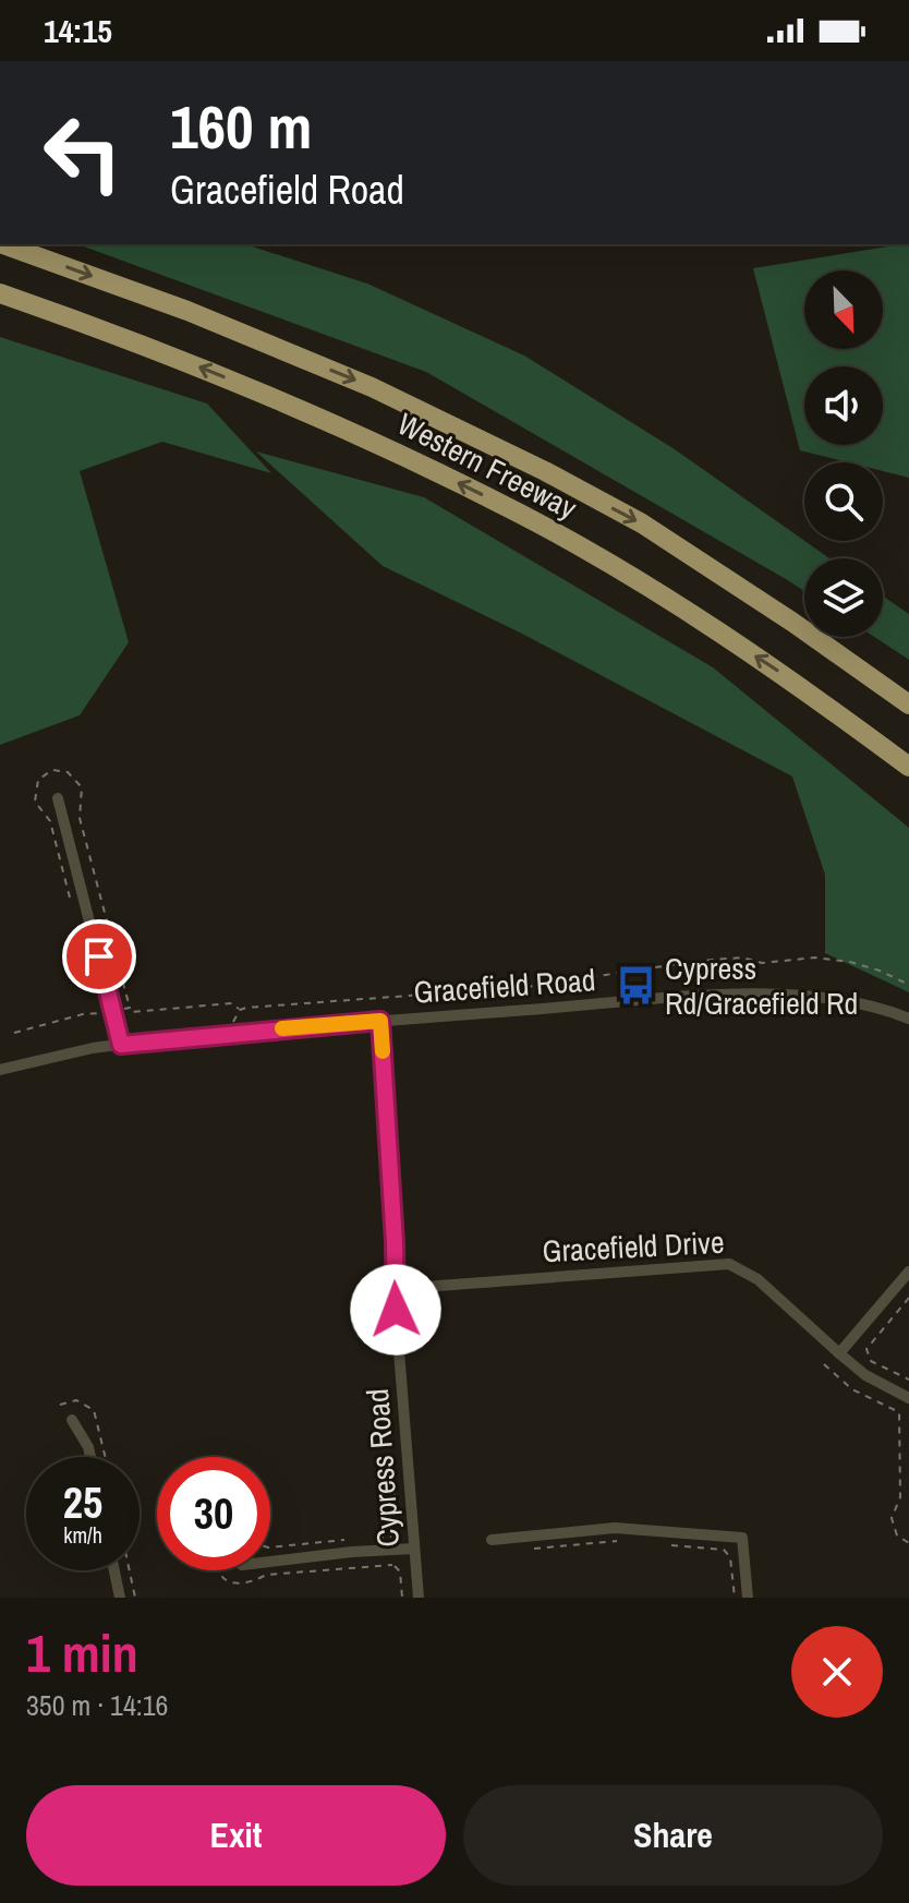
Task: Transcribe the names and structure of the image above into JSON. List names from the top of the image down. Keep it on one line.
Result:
{"streets":{"highway":["Western Freeway"],"street":["Gracefield Road","Gracefield Drive","Cypress Road"]},"crossings":[["Gracefield Road","Cypress Road"],["Gracefield Drive","Cypress Road"]],"places":{"bus stop":["Cypress Rd/Gracefield Rd"]},"north":"bottom right","page":{"status":"14:15","turn":["160 m","Gracefield Road"],"speed":"25 km/h","limit":"30","heading":["1 min","350 m · 14:16"],"buttons":["Exit","Share"]}}
